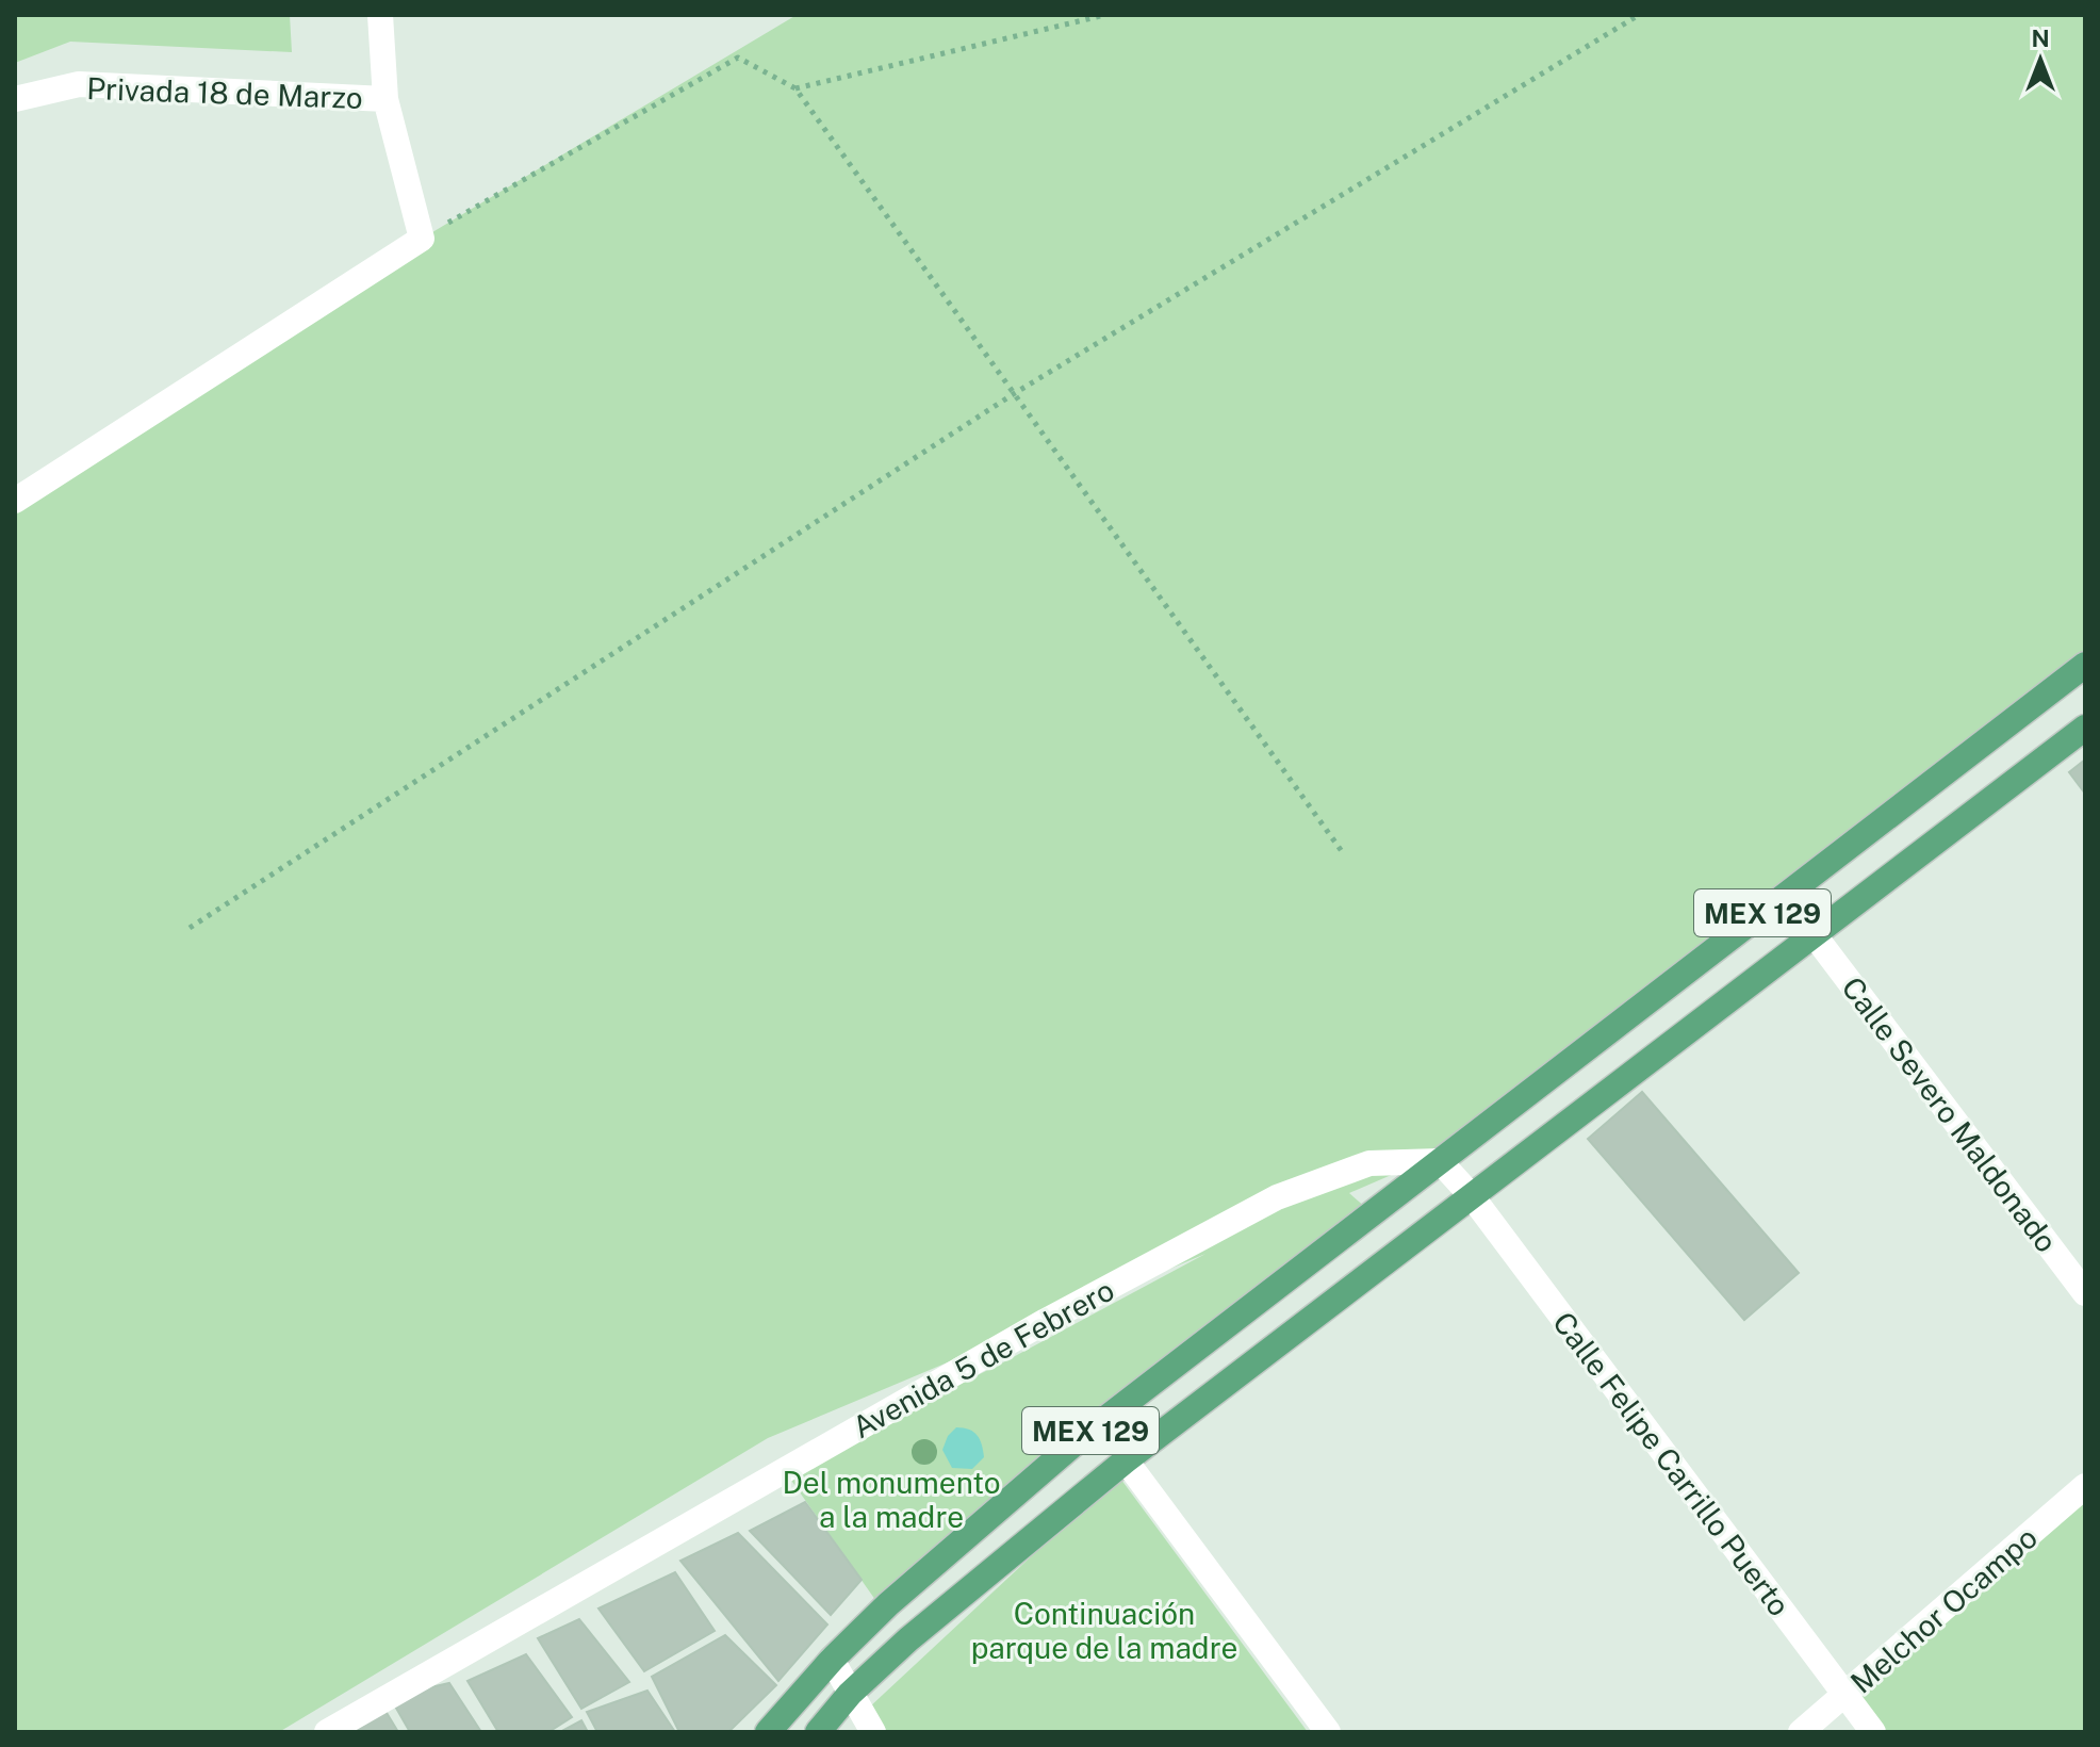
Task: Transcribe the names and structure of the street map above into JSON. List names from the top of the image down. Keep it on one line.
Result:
{"streets":{"main road":["MEX 129"],"street":["Privada 18 de Marzo","Calle Severo Maldonado","Avenida 5 de Febrero","Calle Felipe Carrillo Puerto","Melchor Ocampo"]},"crossings":[["MEX 129","Calle Severo Maldonado"],["MEX 129","Avenida 5 de Febrero"],["MEX 129","Calle Felipe Carrillo Puerto"],["Calle Felipe Carrillo Puerto","Melchor Ocampo"]],"parks":["Del monumento a la madre","Continuación parque de la madre"],"north":"top"}
